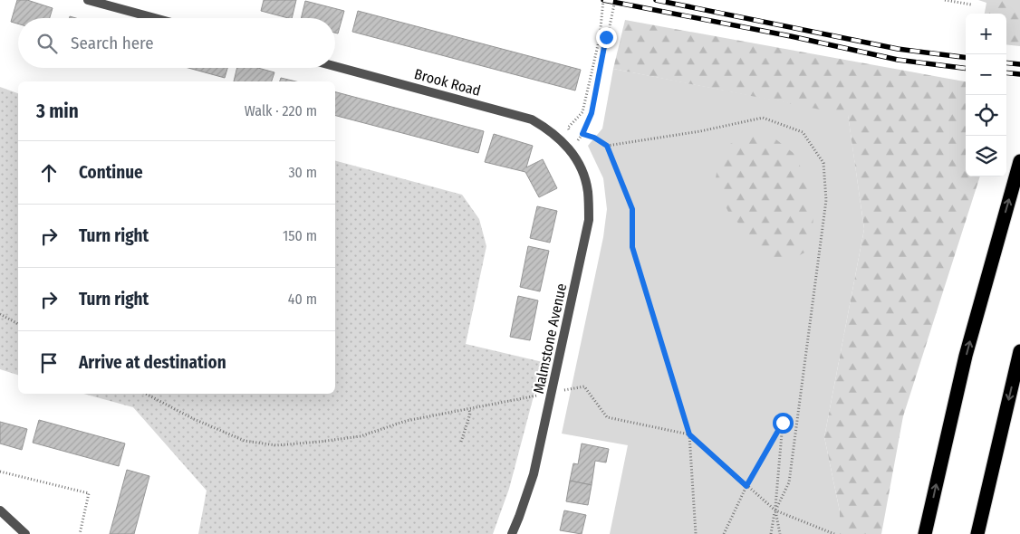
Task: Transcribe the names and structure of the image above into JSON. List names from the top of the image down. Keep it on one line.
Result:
{"streets":{"street":["Brook Road","Malmstone Avenue"]},"crossings":[["Brook Road","Malmstone Avenue"]],"page":{"map_buttons":["+","−"],"search":"Search here","heading":["3 min","Walk · 220 m"],"list":[["Continue","30 m"],["Turn right","150 m"],["Turn right","40 m"],"Arrive at destination"]}}
